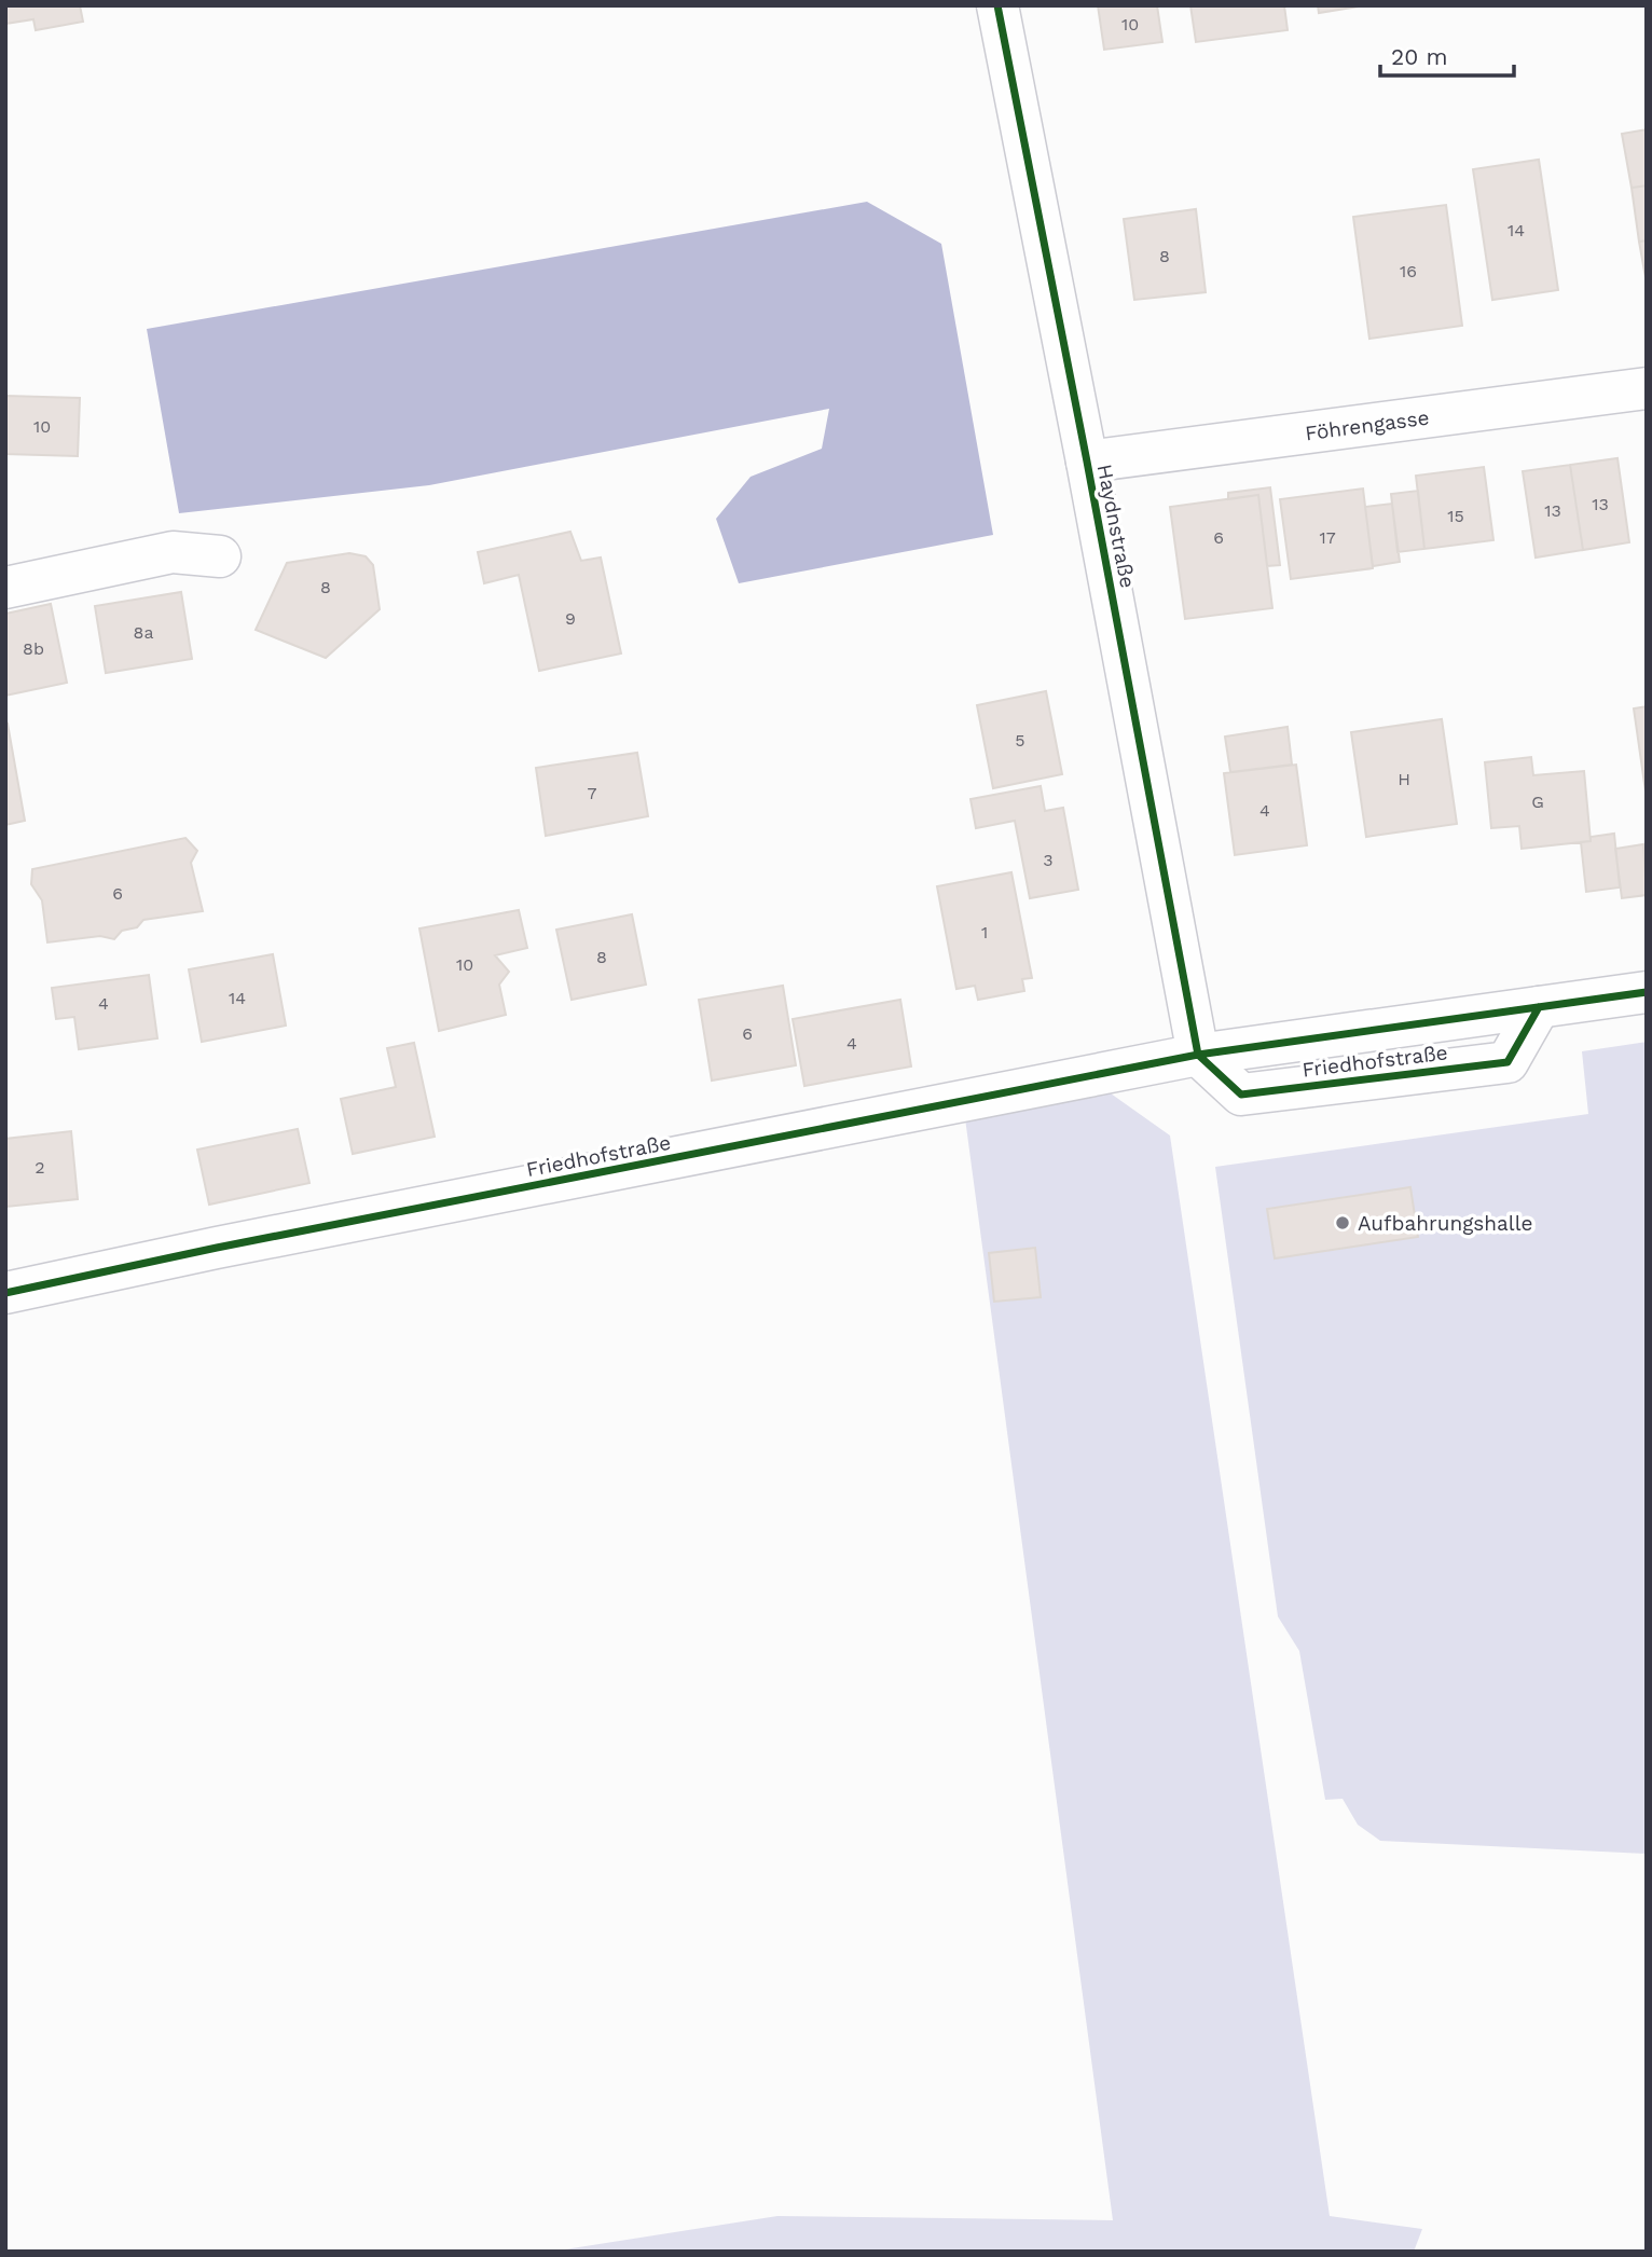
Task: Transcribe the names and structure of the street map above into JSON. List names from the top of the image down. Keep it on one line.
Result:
{"streets":{"street":["Föhrengasse","Haydnstraße","Friedhofstraße"]},"crossings":[["Föhrengasse","Haydnstraße"],["Haydnstraße","Friedhofstraße"]],"places":["Aufbahrungshalle"],"house_numbers":["10","14","8","16","10","13","13","15","6","17","8","9","8a","8b","5","H","7","G","4","3","6","1","8","10","14","4","6","4","2"],"scale_bar":"20 m"}
